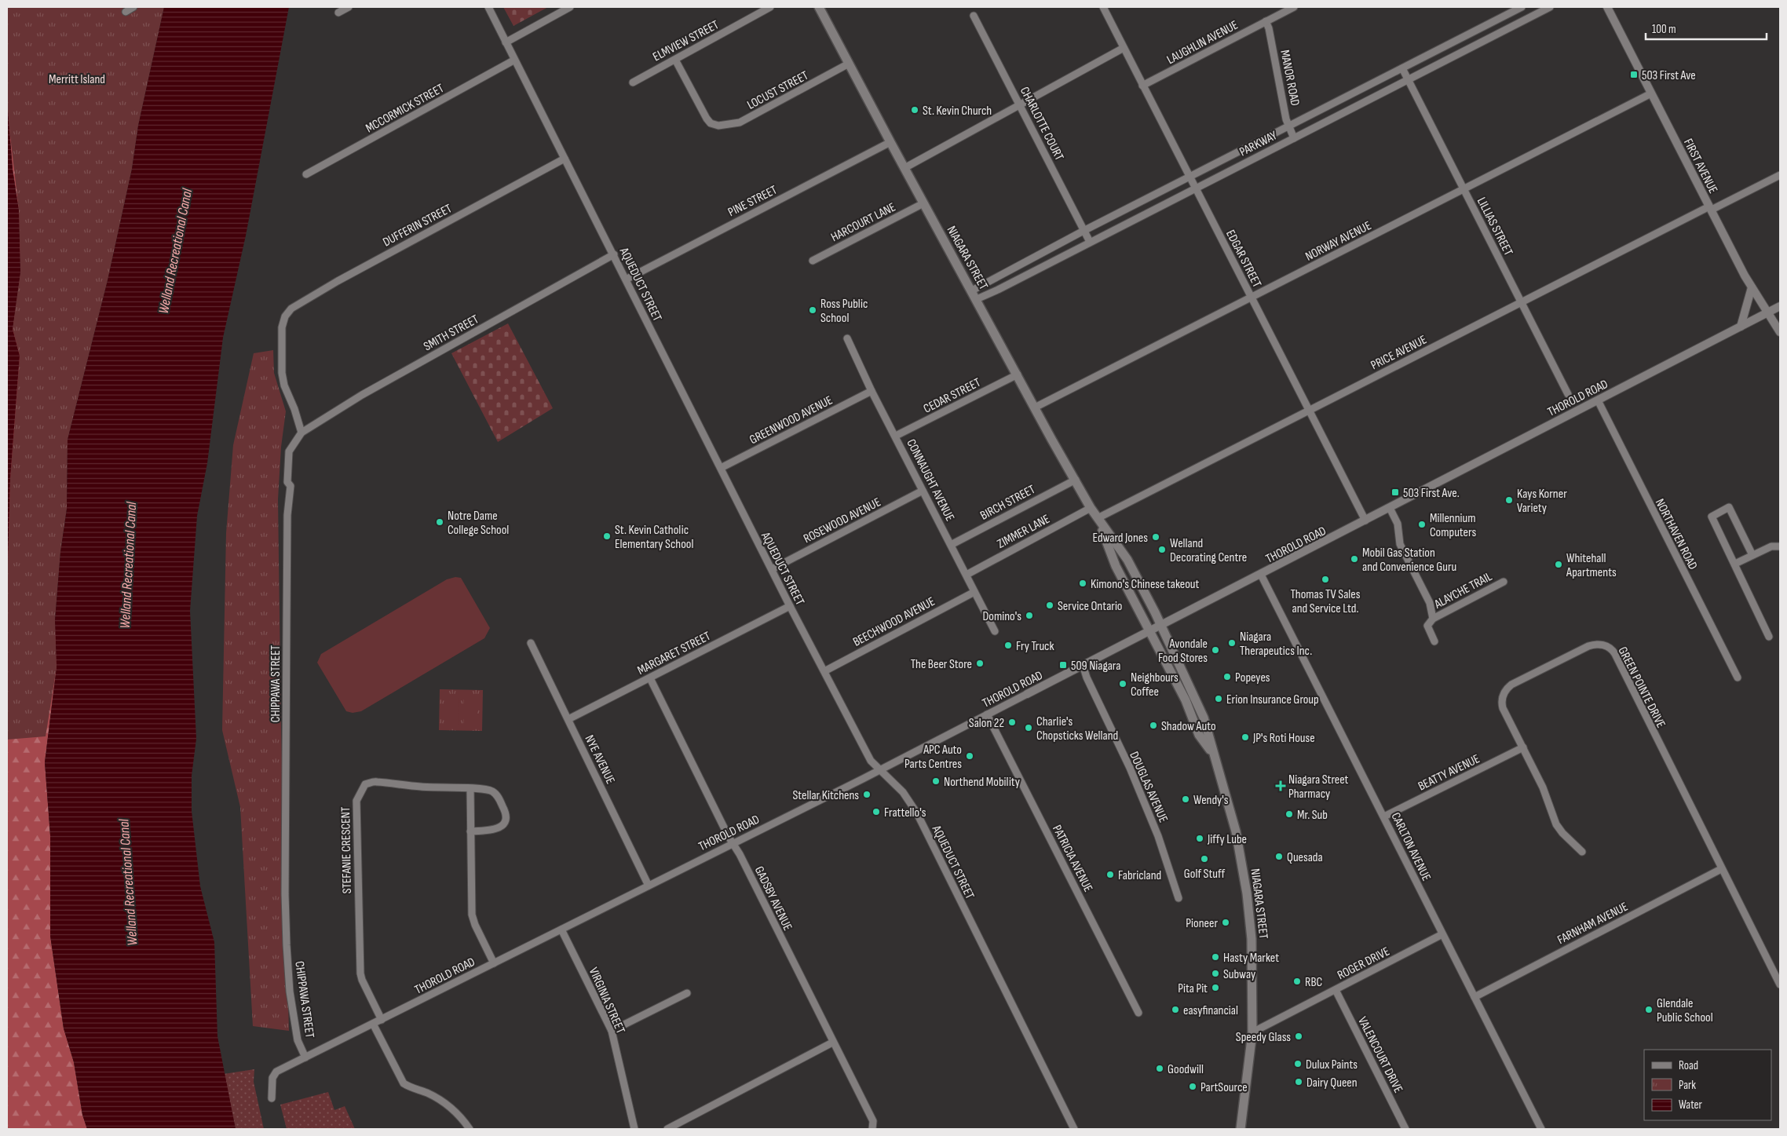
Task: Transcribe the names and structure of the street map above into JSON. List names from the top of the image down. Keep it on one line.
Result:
{"streets":{"main road":["NIAGARA STREET"],"street":["ELMVIEW STREET","LAUGHLIN AVENUE","MANOR ROAD","LOCUST STREET","MCCORMICK STREET","CHARLOTTE COURT","PARKWAY","FIRST AVENUE","PINE STREET","HARCOURT LANE","DUFFERIN STREET","LILLIAS STREET","NORWAY AVENUE","EDGAR STREET","AQUEDUCT STREET","SMITH STREET","PRICE AVENUE","CEDAR STREET","THOROLD ROAD","GREENWOOD AVENUE","CONNAUGHT AVENUE","BIRCH STREET","ROSEWOOD AVENUE","ZIMMER LANE","NORTHAVEN ROAD","ALAYCHE TRAIL","BEECHWOOD AVENUE","MARGARET STREET","CHIPPAWA STREET","GREEN POINTE DRIVE","NYE AVENUE","BEATTY AVENUE","DOUGLAS AVENUE","CARLTON AVENUE","STEFANIE CRESCENT","PATRICIA AVENUE","GADSBY AVENUE","FARNHAM AVENUE","ROGER DRIVE","VIRGINIA STREET","VALENCOURT DRIVE"]},"crossings":[["ELMVIEW STREET","LOCUST STREET"],["LAUGHLIN AVENUE","MANOR ROAD"],["LAUGHLIN AVENUE","EDGAR STREET"],["MANOR ROAD","PARKWAY"],["LOCUST STREET","NIAGARA STREET"],["MCCORMICK STREET","AQUEDUCT STREET"],["CHARLOTTE COURT","PARKWAY"],["PARKWAY","LILLIAS STREET"],["PARKWAY","NIAGARA STREET"],["PARKWAY","EDGAR STREET"],["FIRST AVENUE","NORWAY AVENUE"],["FIRST AVENUE","PRICE AVENUE"],["FIRST AVENUE","THOROLD ROAD"],["PINE STREET","NIAGARA STREET"],["PINE STREET","AQUEDUCT STREET"],["HARCOURT LANE","NIAGARA STREET"],["DUFFERIN STREET","AQUEDUCT STREET"],["DUFFERIN STREET","SMITH STREET"],["DUFFERIN STREET","CHIPPAWA STREET"],["LILLIAS STREET","NORWAY AVENUE"],["LILLIAS STREET","PRICE AVENUE"],["NORWAY AVENUE","NIAGARA STREET"],["NORWAY AVENUE","EDGAR STREET"],["NIAGARA STREET","PRICE AVENUE"],["NIAGARA STREET","CEDAR STREET"],["NIAGARA STREET","THOROLD ROAD"],["NIAGARA STREET","BIRCH STREET"],["NIAGARA STREET","ZIMMER LANE"],["NIAGARA STREET","ROGER DRIVE"],["EDGAR STREET","PRICE AVENUE"],["EDGAR STREET","THOROLD ROAD"],["AQUEDUCT STREET","SMITH STREET"],["AQUEDUCT STREET","THOROLD ROAD"],["AQUEDUCT STREET","GREENWOOD AVENUE"],["AQUEDUCT STREET","ROSEWOOD AVENUE"],["AQUEDUCT STREET","BEECHWOOD AVENUE"],["AQUEDUCT STREET","MARGARET STREET"],["SMITH STREET","CHIPPAWA STREET"],["CEDAR STREET","CONNAUGHT AVENUE"],["THOROLD ROAD","NORTHAVEN ROAD"],["THOROLD ROAD","CHIPPAWA STREET"],["THOROLD ROAD","NYE AVENUE"],["THOROLD ROAD","DOUGLAS AVENUE"],["THOROLD ROAD","CARLTON AVENUE"],["THOROLD ROAD","STEFANIE CRESCENT"],["THOROLD ROAD","PATRICIA AVENUE"],["THOROLD ROAD","GADSBY AVENUE"],["THOROLD ROAD","VIRGINIA STREET"],["GREENWOOD AVENUE","CONNAUGHT AVENUE"],["CONNAUGHT AVENUE","BIRCH STREET"],["CONNAUGHT AVENUE","ROSEWOOD AVENUE"],["CONNAUGHT AVENUE","ZIMMER LANE"],["CONNAUGHT AVENUE","BEECHWOOD AVENUE"],["MARGARET STREET","NYE AVENUE"],["MARGARET STREET","GADSBY AVENUE"],["GREEN POINTE DRIVE","BEATTY AVENUE"],["GREEN POINTE DRIVE","FARNHAM AVENUE"],["BEATTY AVENUE","CARLTON AVENUE"],["CARLTON AVENUE","FARNHAM AVENUE"],["CARLTON AVENUE","ROGER DRIVE"],["ROGER DRIVE","VALENCOURT DRIVE"]],"water":["Welland Recreational Canal"],"parks":["Merritt Island"],"places":{"transit":["503 First Ave","503 First Ave.","509 Niagara"],"other":["St. Kevin Church","Ross Public School","Kays Korner Variety","Notre Dame College School","Millennium Computers","St. Kevin Catholic Elementary School","Edward Jones","Welland Decorating Centre","Mobil Gas Station and Convenience Guru","Whitehall Apartments","Thomas TV Sales and Service Ltd.","Kimono's Chinese takeout","Service Ontario","Domino's","Niagara Therapeutics Inc.","Fry Truck","Avondale Food Stores","The Beer Store","Popeyes","Neighbours Coffee","Erion Insurance Group","Salon 22","Shadow Auto","Charlie's Chopsticks Welland","JP's Roti House","APC Auto Parts Centres","Northend Mobility","Stellar Kitchens","Wendy's","Frattello's","Mr. Sub","Jiffy Lube","Quesada","Golf Stuff","Fabricland","Pioneer","Hasty Market","Subway","RBC","Pita Pit","easyfinancial","Glendale Public School","Speedy Glass","Dulux Paints","Goodwill","Dairy Queen","PartSource"],"health":["Niagara Street Pharmacy"]},"legend":["Road","Park","Water"],"scale_bar":"100 m"}
